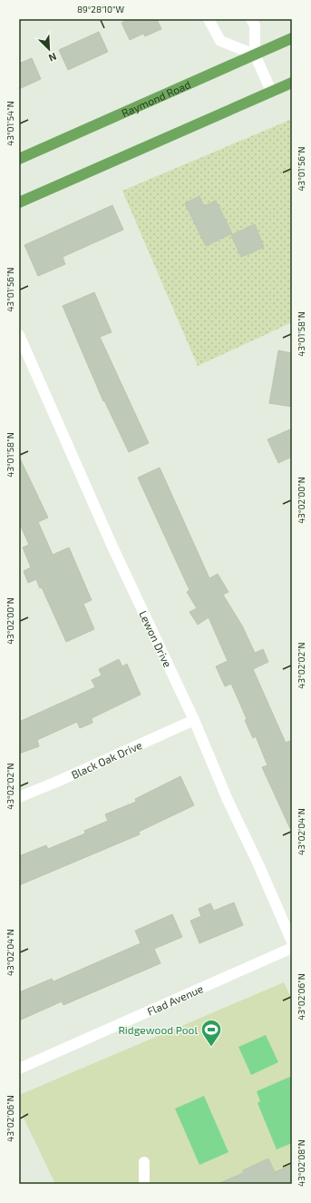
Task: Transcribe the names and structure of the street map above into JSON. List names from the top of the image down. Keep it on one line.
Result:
{"streets":{"main road":["Raymond Road"],"street":["Lewon Drive","Black Oak Drive","Flad Avenue"]},"crossings":[["Lewon Drive","Black Oak Drive"]],"places":{"sports":["Ridgewood Pool"]},"north":"bottom right","coordinates":["89°28'10\"W","43°01'54\"N","43°01'56\"N","43°01'58\"N","43°02'00\"N","43°02'02\"N","43°02'04\"N","43°02'06\"N","43°02'08\"N"]}
